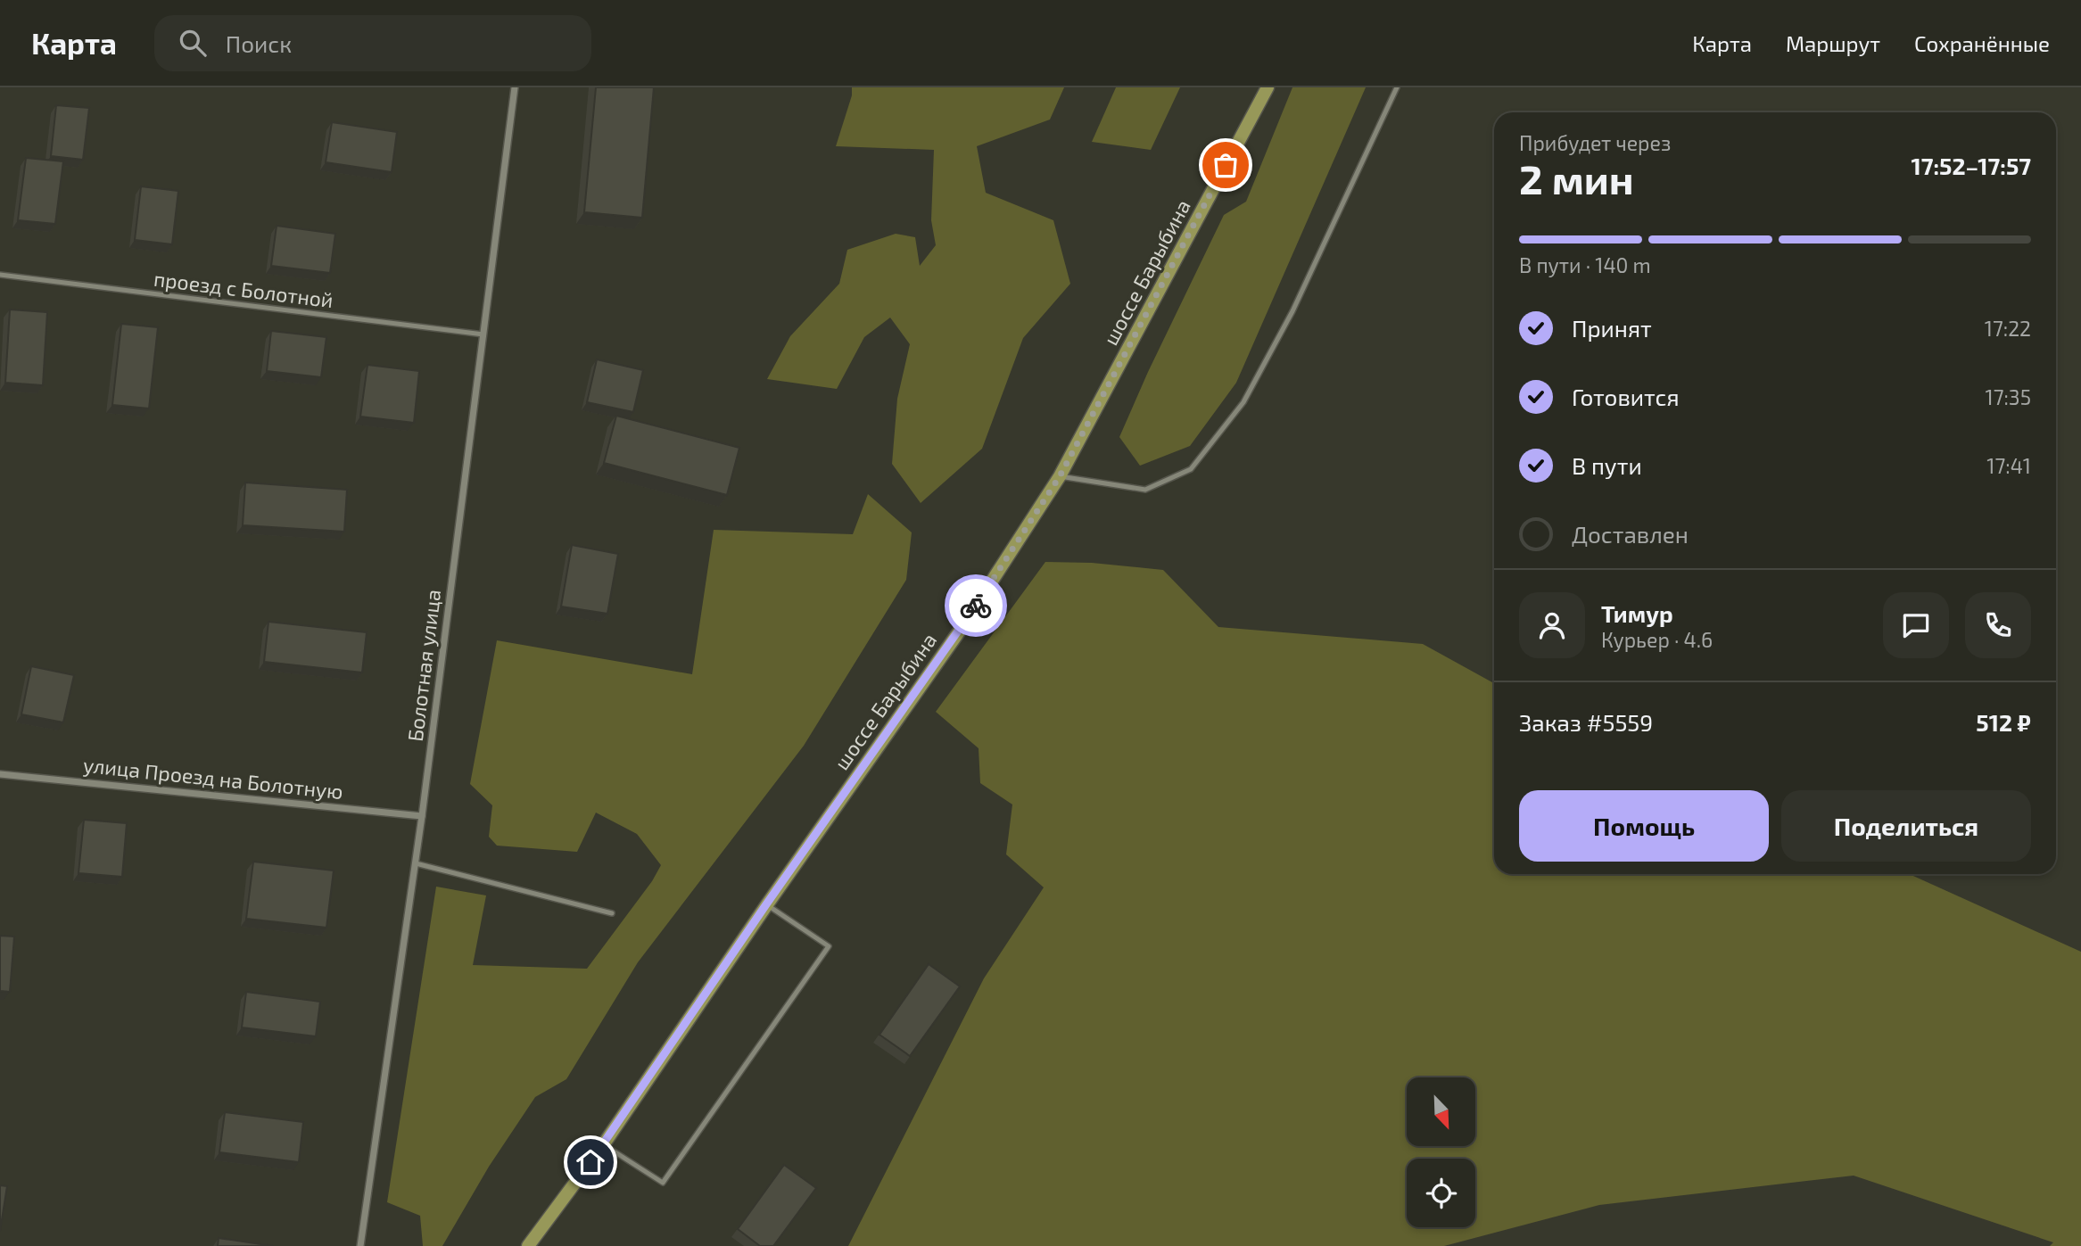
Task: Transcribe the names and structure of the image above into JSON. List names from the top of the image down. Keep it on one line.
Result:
{"streets":{"main road":["шоссе Барыбина"],"street":["Болотная улица","улица Проезд на Болотную"],"lane":["проезд с Болотной"]},"crossings":[["проезд с Болотной","Болотная улица"],["Болотная улица","улица Проезд на Болотную"]],"north":"bottom right","page":{"header":"Карта","search":"Поиск","nav":["Карта","Маршрут","Сохранённые"],"heading":["2 мин","Прибудет через","17:52–17:57"],"panel":["Тимур","Курьер · 4.6","Заказ #5559","512 ₽"],"bar":"В пути · 140 m","list":[["Принят","17:22"],["Готовится","17:35"],["В пути","17:41"],"Доставлен"],"buttons":["Помощь","Поделиться"]}}
